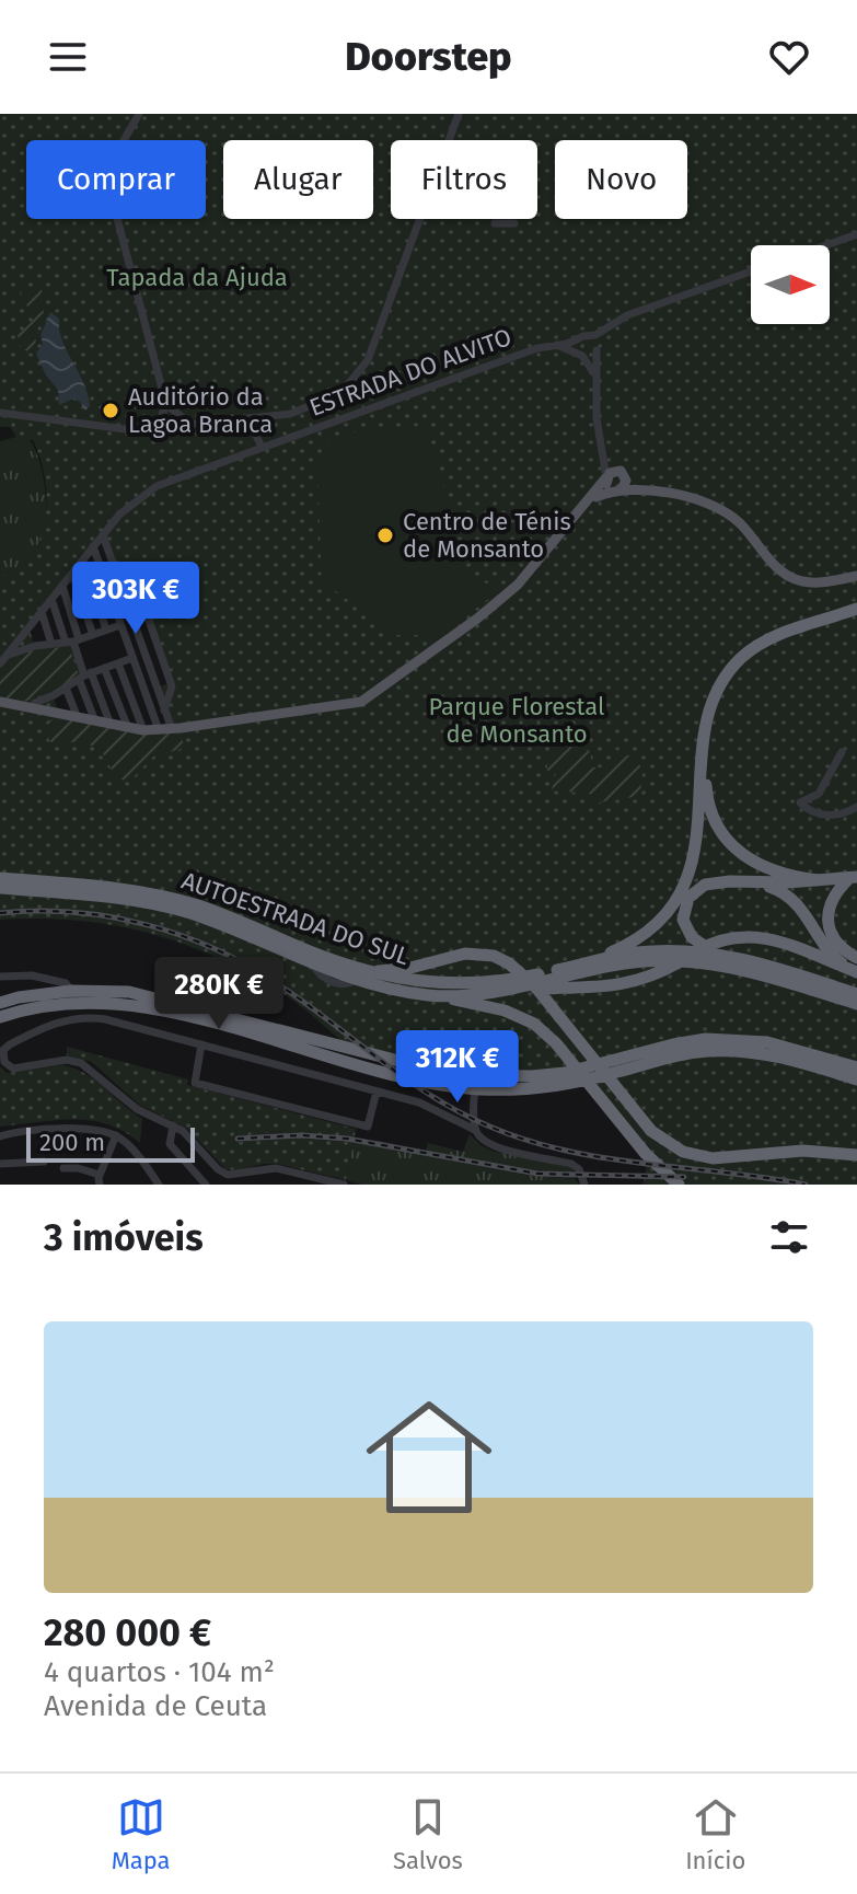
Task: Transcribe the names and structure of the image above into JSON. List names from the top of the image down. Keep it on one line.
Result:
{"streets":{"highway":["AUTOESTRADA DO SUL"],"street":["ESTRADA DO ALVITO"]},"parks":["Tapada da Ajuda","Parque Florestal de Monsanto"],"places":["Auditório da Lagoa Branca","Centro de Ténis de Monsanto"],"scale_bar":"200 m","north":"right","page":{"header":"Doorstep","chip":["Comprar","Alugar","Filtros","Novo"],"price":["303K €","280K €","312K €"],"scale":"200 m","heading":"3 imóveis","list":[{"name":"280 000 €","note":"4 quartos · 104 m² · Avenida de Ceuta"}],"tabs":["Mapa","Salvos","Início"]}}
